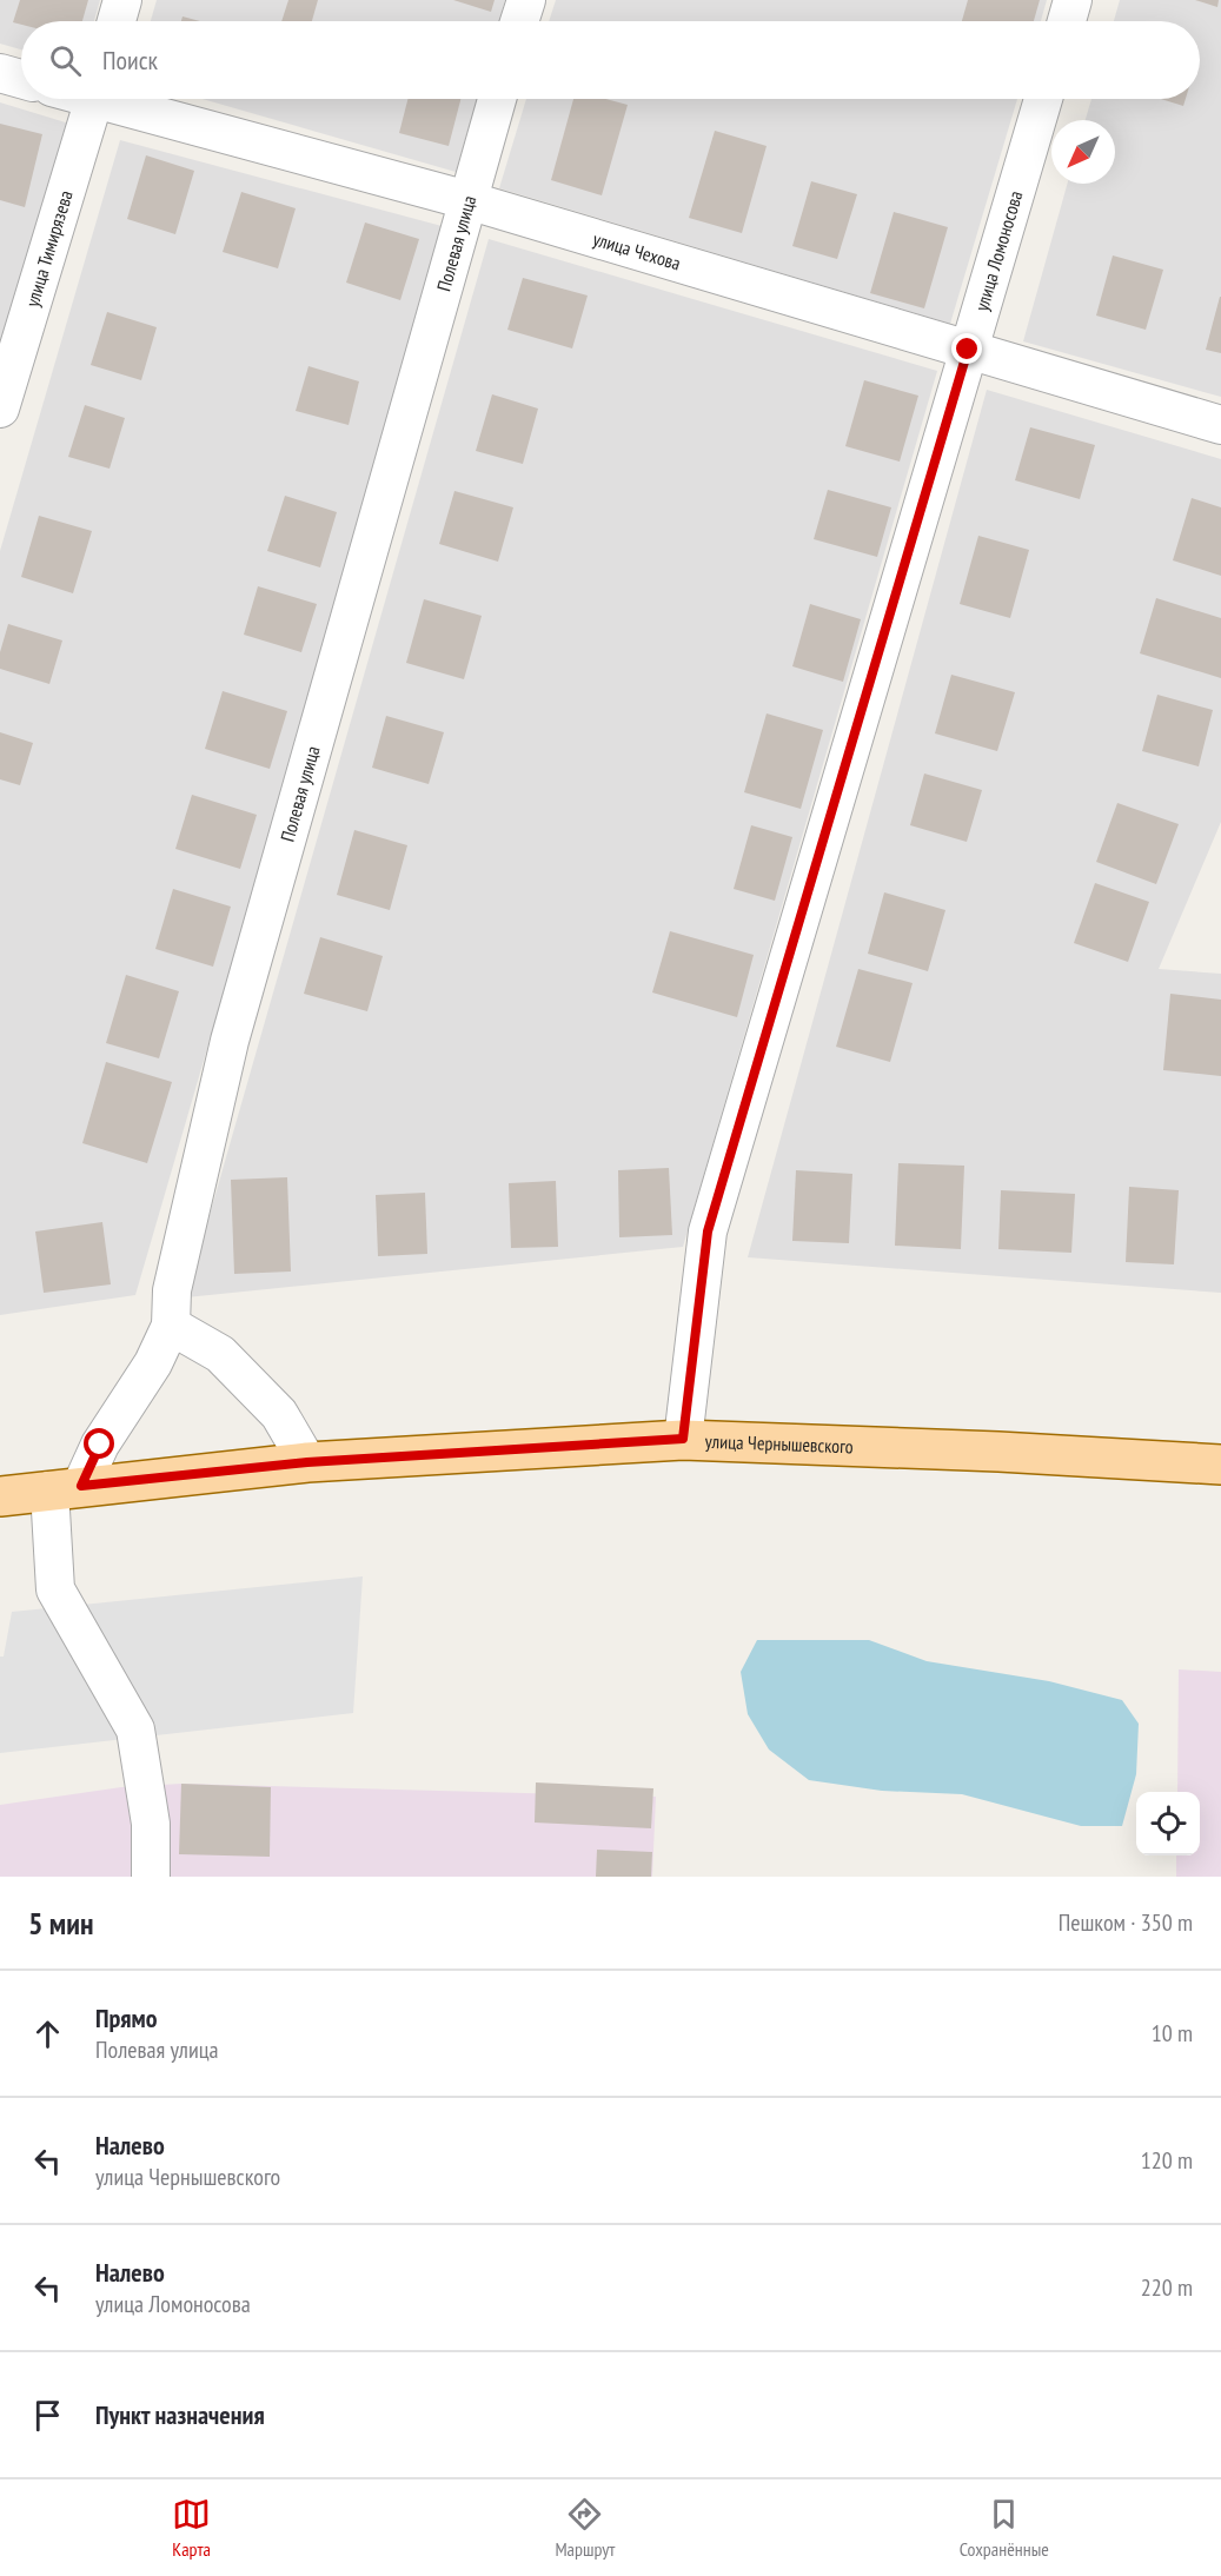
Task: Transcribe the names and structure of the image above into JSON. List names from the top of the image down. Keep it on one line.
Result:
{"streets":{"main road":["улица Чернышевского"],"street":["Полевая улица","улица Тимирязева","улица Чехова","улица Ломоносова"]},"crossings":[["Полевая улица","улица Чехова"],["Полевая улица","улица Чернышевского"],["улица Чехова","улица Ломоносова"],["улица Ломоносова","улица Чернышевского"]],"north":"bottom left","page":{"search":"Поиск","heading":["5 мин","Пешком · 350 m"],"list":[["Прямо","Полевая улица","10 m"],["Налево","улица Чернышевского","120 m"],["Налево","улица Ломоносова","220 m"],"Пункт назначения"],"nav":["Карта","Маршрут","Сохранённые"]}}
